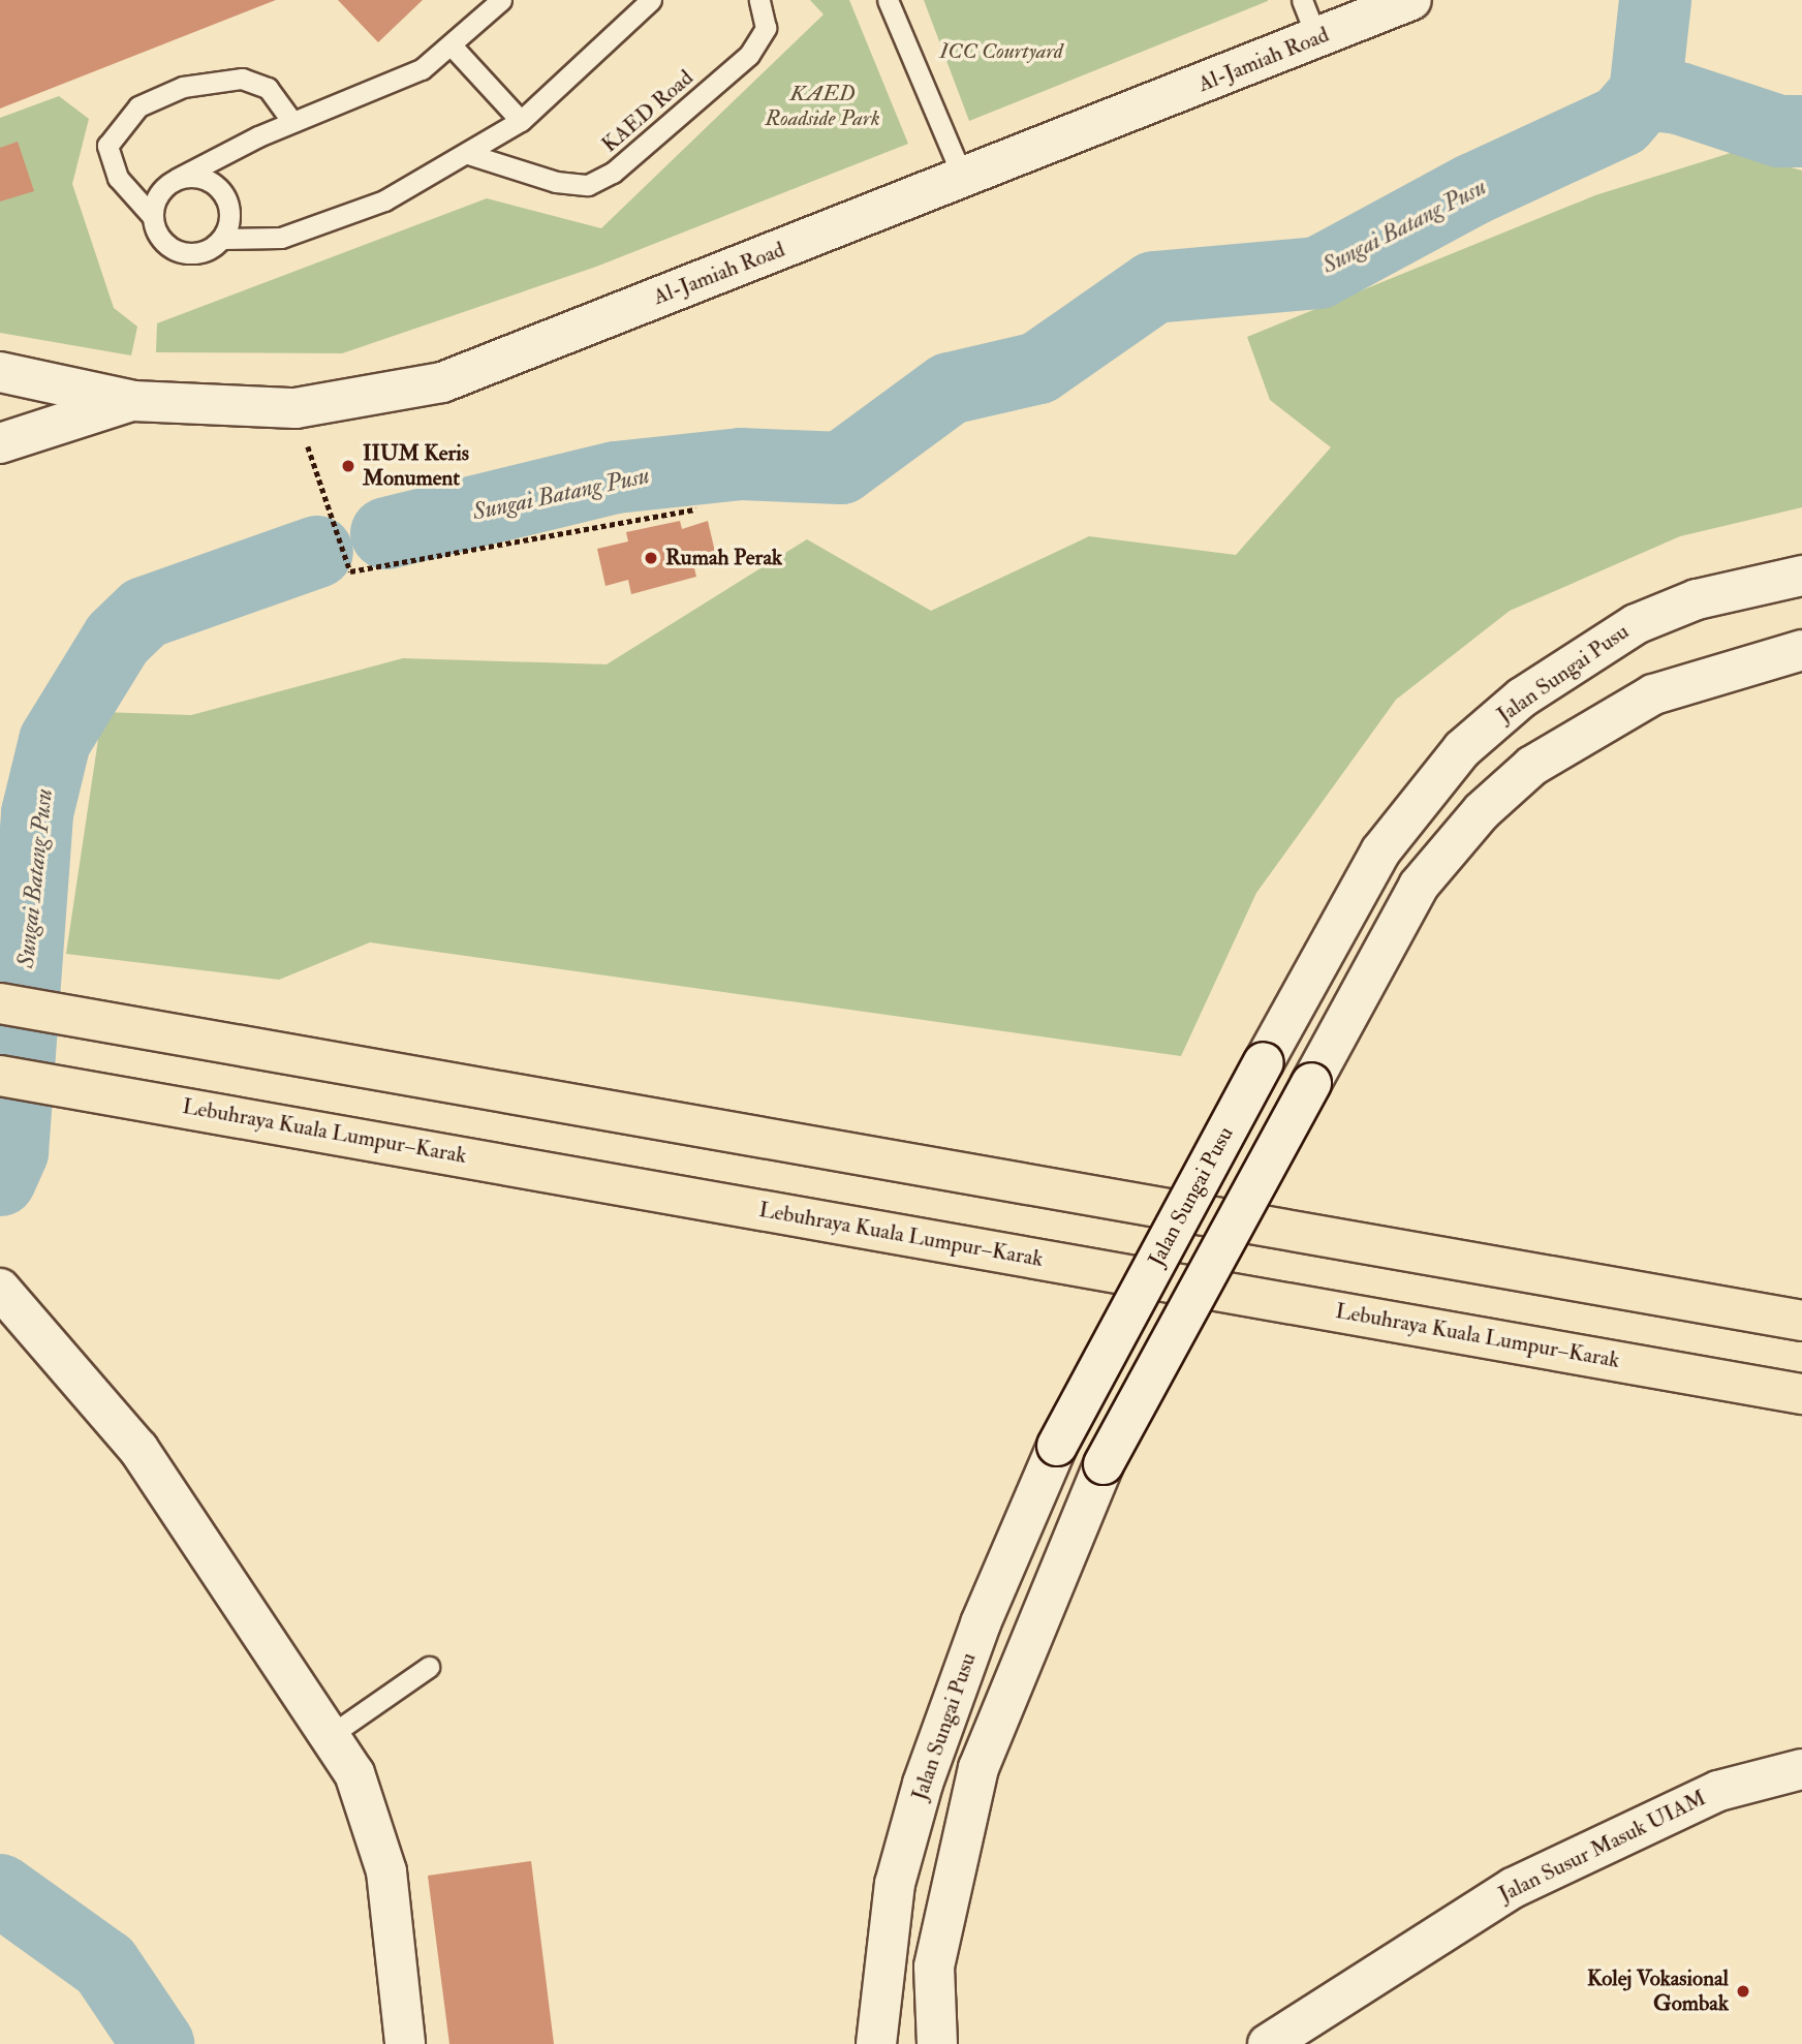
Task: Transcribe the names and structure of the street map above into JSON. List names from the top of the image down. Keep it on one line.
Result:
{"streets":{"highway":["Lebuhraya Kuala Lumpur–Karak"],"main road":["Al-Jamiah Road","Jalan Sungai Pusu","Jalan Susur Masuk UIAM"],"lane":["KAED Road"]},"water":["Sungai Batang Pusu"],"parks":["ICC Courtyard","KAED Roadside Park"],"places":["IIUM Keris Monument","Rumah Perak","Kolej Vokasional Gombak"]}
